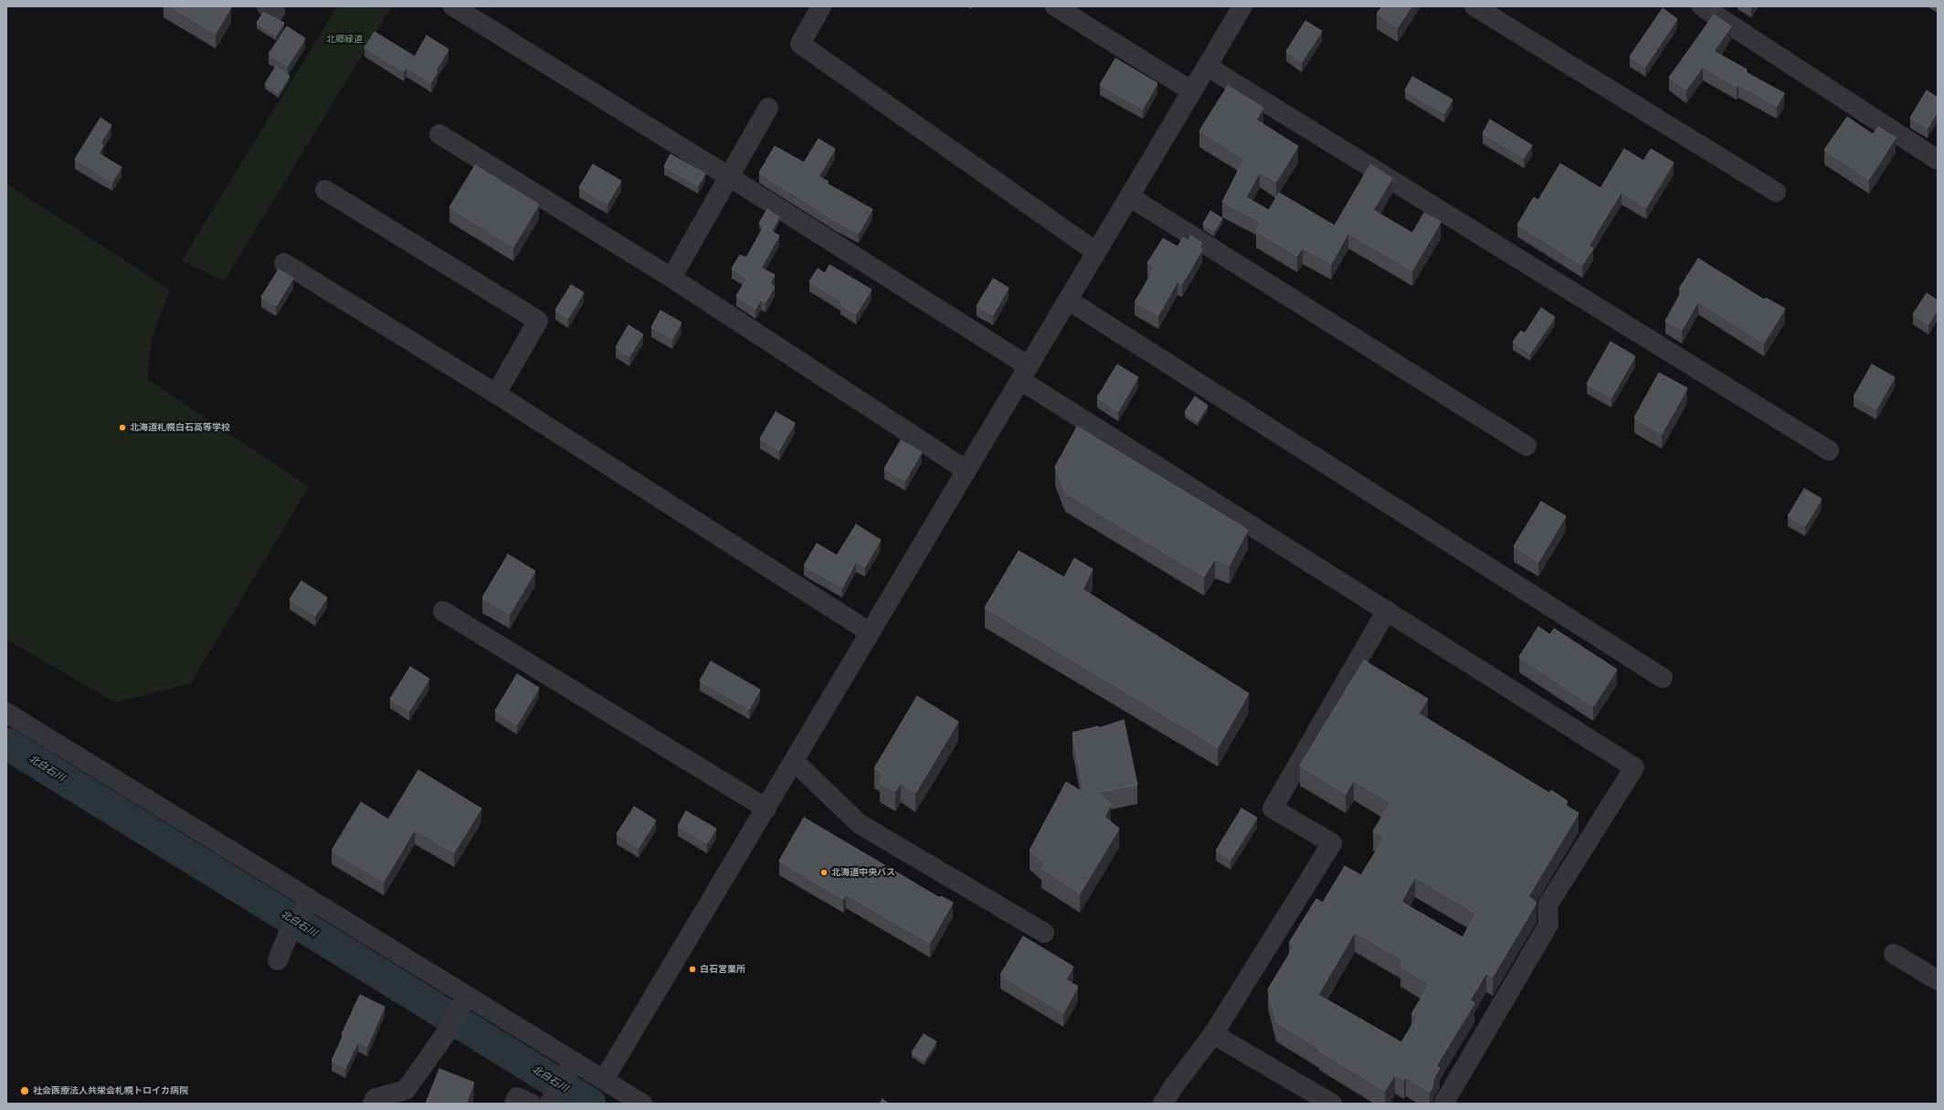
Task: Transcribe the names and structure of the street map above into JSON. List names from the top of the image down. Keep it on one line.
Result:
{"water":["北白石川"],"parks":["北郷緑道"],"places":["北海道札幌白石高等学校","北海道中央バス","白石営業所","社会医療法人共栄会札幌トロイカ病院"]}
